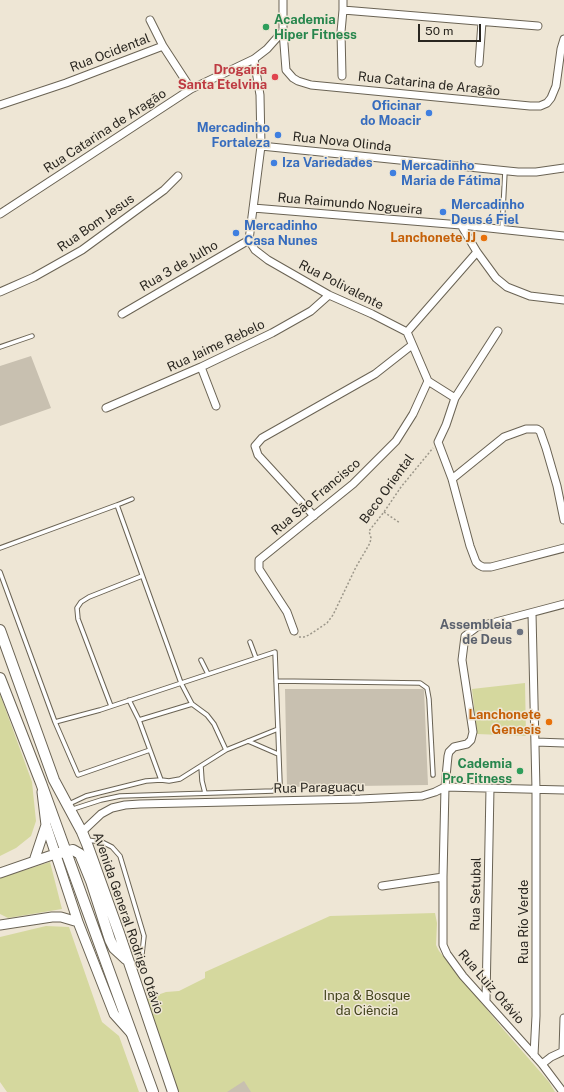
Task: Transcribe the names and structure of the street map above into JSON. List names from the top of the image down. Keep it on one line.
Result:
{"streets":{"main road":["Avenida General Rodrigo Otávio"],"street":["Rua Ocidental","Rua Catarina de Aragão","Rua Nova Olinda","Rua Raimundo Nogueira","Rua Bom Jesus","Rua 3 de Julho","Rua Polivalente","Rua Jaime Rebelo","Rua São Francisco","Rua Paraguaçu","Rua Setubal","Rua Río Verde","Rua Luiz Otávio"],"path":["Beco Oriental"]},"crossings":[["Rua 3 de Julho","Rua Polivalente"],["Rua Polivalente","Rua Jaime Rebelo"],["Beco Oriental","Rua São Francisco"],["Rua Paraguaçu","Rua Setubal"],["Rua Paraguaçu","Rua Río Verde"],["Rua Paraguaçu","Avenida General Rodrigo Otávio"],["Rua Paraguaçu","Rua Luiz Otávio"],["Rua Setubal","Rua Luiz Otávio"],["Rua Río Verde","Rua Luiz Otávio"]],"parks":["Inpa & Bosque da Ciência"],"places":["Academia Hiper Fitness","Drogaria Santa Etelvina","Oficinar do Moacir","Mercadinho Fortaleza","Iza Variedades","Mercadinho Maria de Fátima","Mercadinho Deus é Fiel","Mercadinho Casa Nunes","Lanchonete JJ","Assembleia de Deus","Lanchonete Genesis","Cademia Pro Fitness"],"scale_bar":"50 m"}
